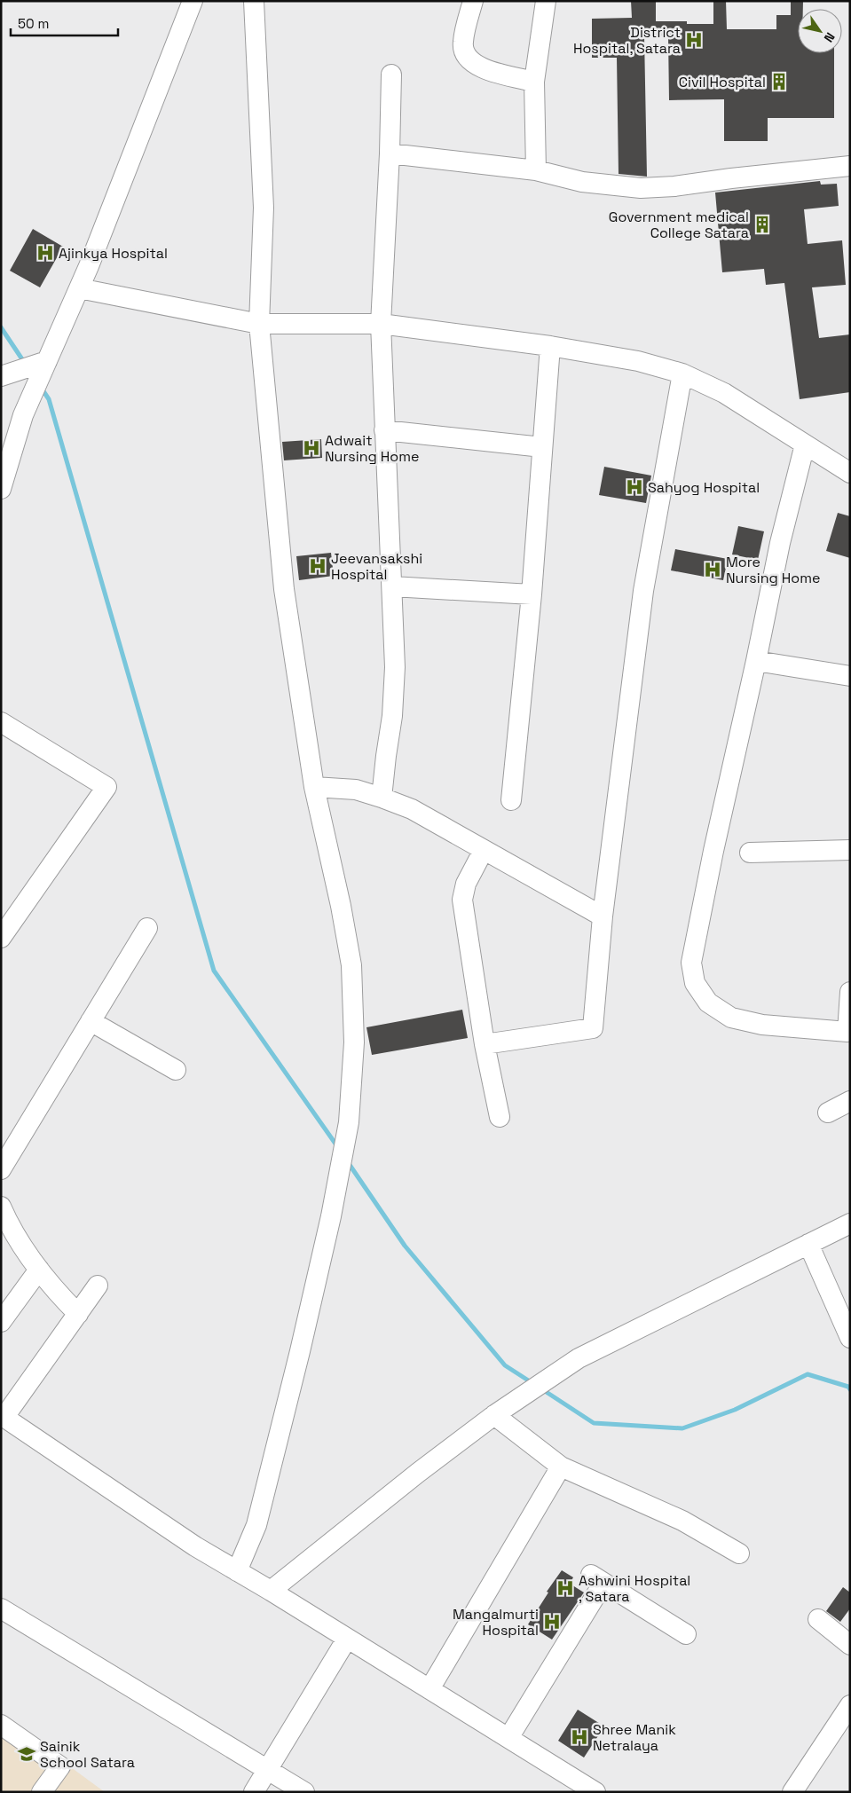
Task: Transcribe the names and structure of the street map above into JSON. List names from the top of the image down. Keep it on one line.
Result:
{"places":{"hospital":["District Hospital, Satara","Ajinkya Hospital","Adwait Nursing Home","Sahyog Hospital","Jeevansakshi Hospital","More Nursing Home","Ashwini Hospital , Satara","Mangalmurti Hospital","Shree Manik Netralaya"],"building":["Civil Hospital","Government medical College Satara"],"school or university":["Sainik School Satara"]},"scale_bar":"50 m","north":"bottom right"}
